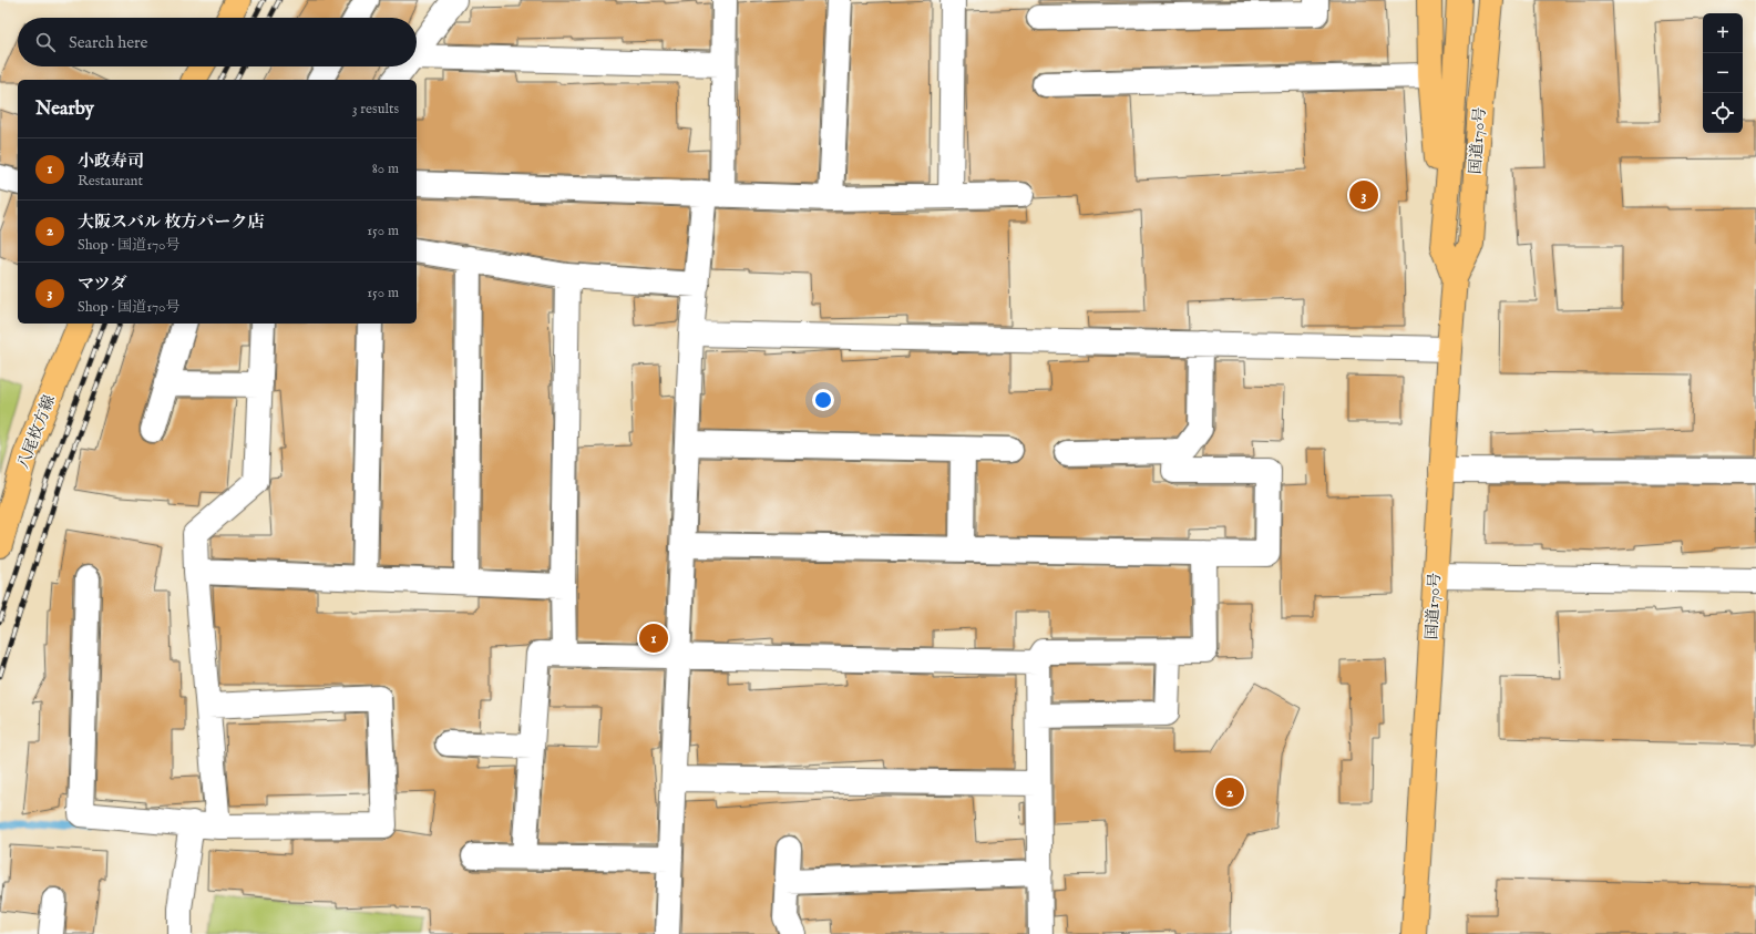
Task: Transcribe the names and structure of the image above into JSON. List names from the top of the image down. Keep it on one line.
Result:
{"streets":{"main road":["国道170号","八尾枚方線"]},"page":{"map_buttons":["+","−"],"search":"Search here","heading":["Nearby","3 results"],"list":[{"mark":"1","name":"小政寿司","note":"Restaurant","value":"80 m"},{"mark":"2","name":"大阪スバル 枚方パーク店","note":"Shop · 国道170号","value":"150 m"},{"mark":"3","name":"マツダ","note":"Shop · 国道170号","value":"150 m"}],"pins":["3","1","2"]}}
